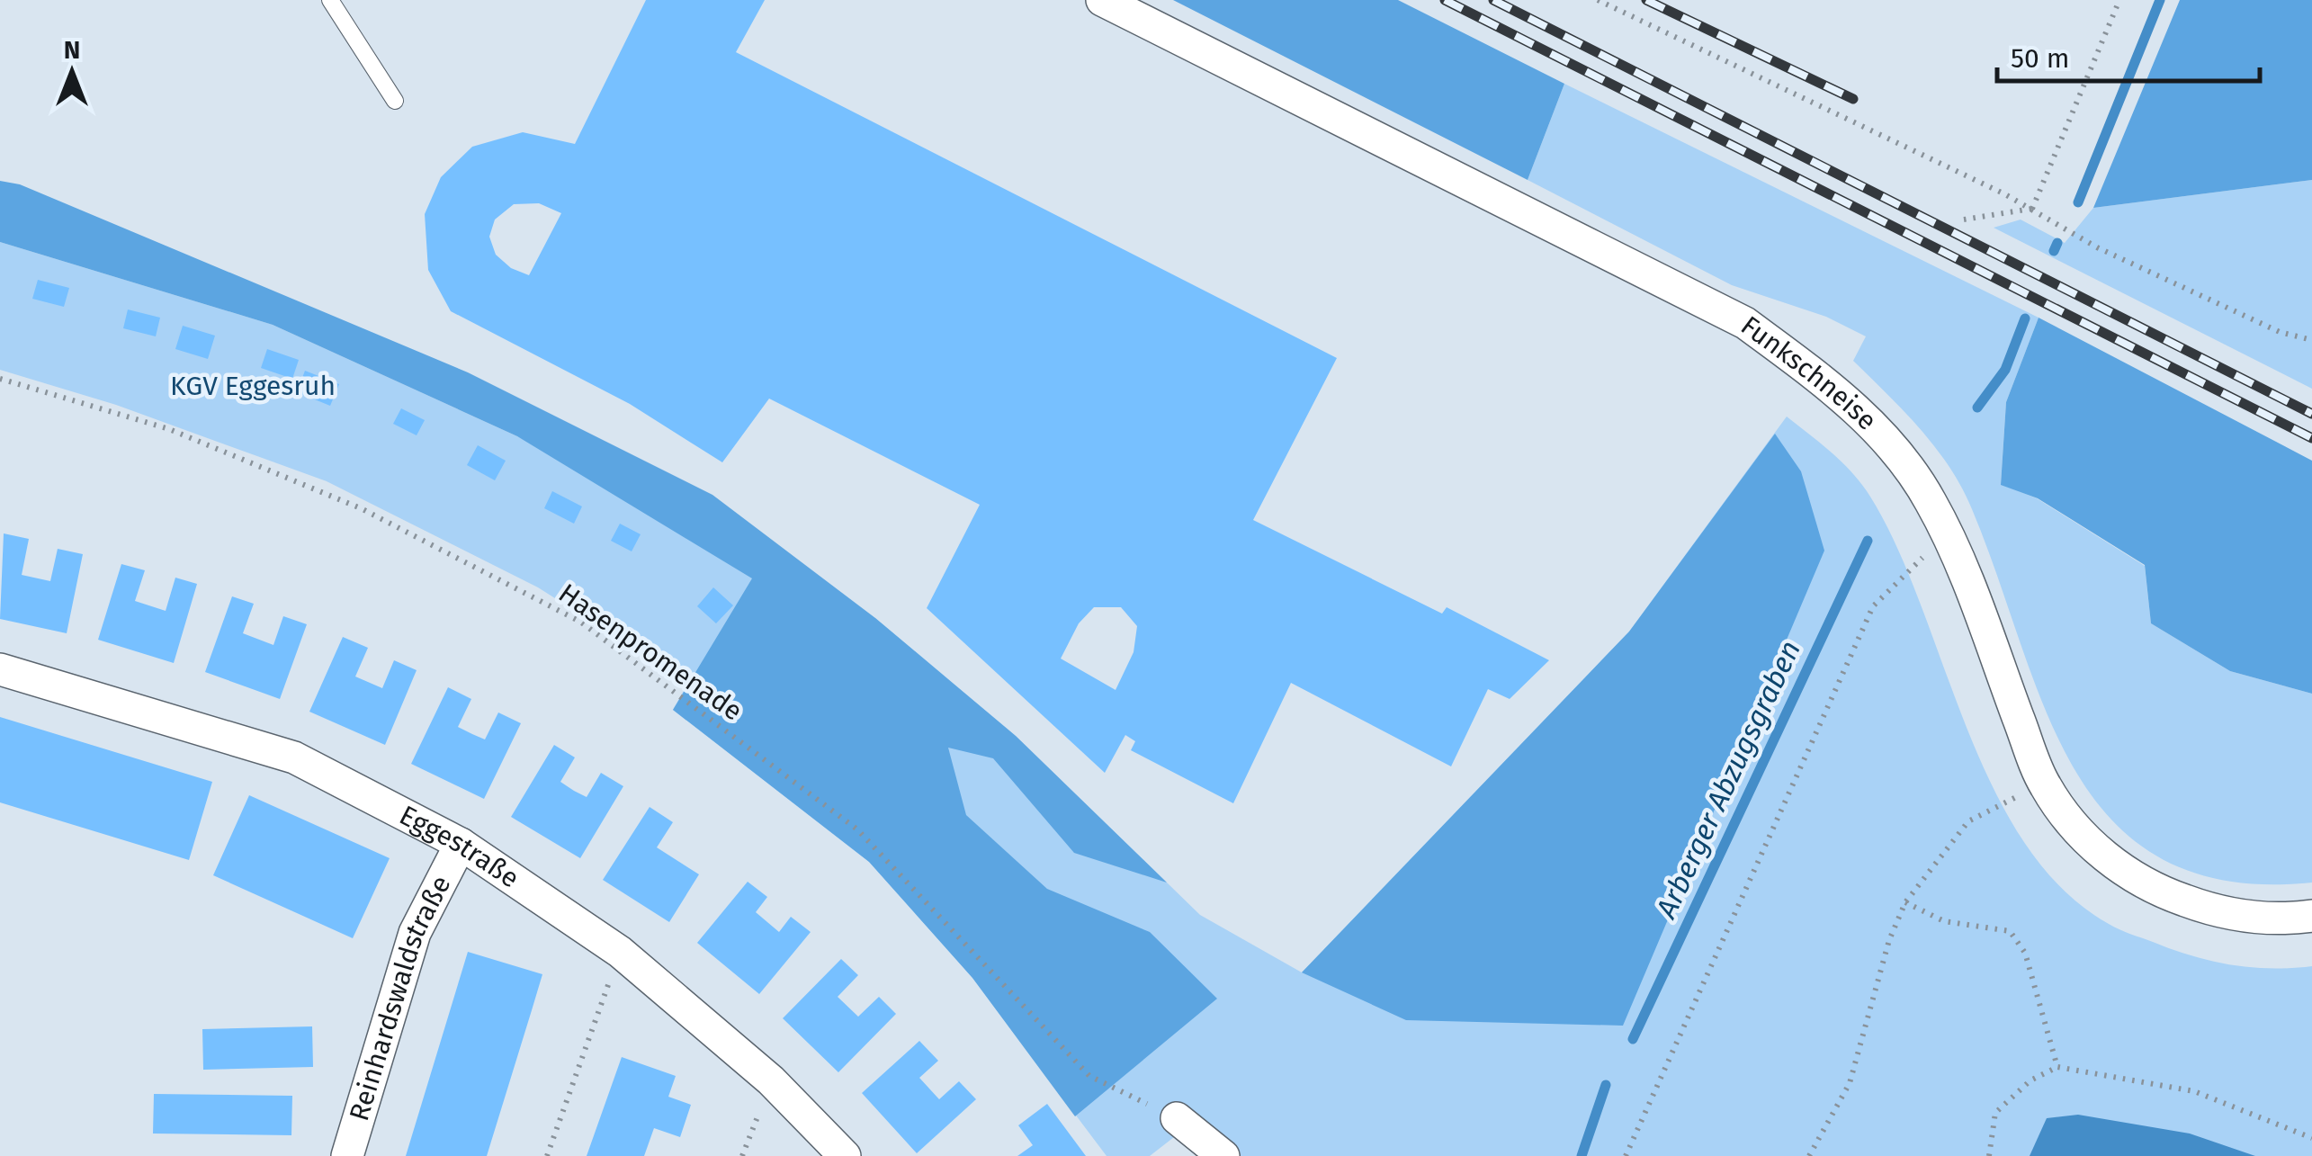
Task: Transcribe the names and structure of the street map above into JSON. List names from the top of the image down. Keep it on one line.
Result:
{"streets":{"street":["Funkschneise","Eggestraße","Reinhardswaldstraße"],"path":["Hasenpromenade"]},"crossings":[["Eggestraße","Reinhardswaldstraße"]],"water":["Arberger Abzugsgraben"],"parks":["KGV Eggesruh"],"scale_bar":"50 m","north":"top"}
